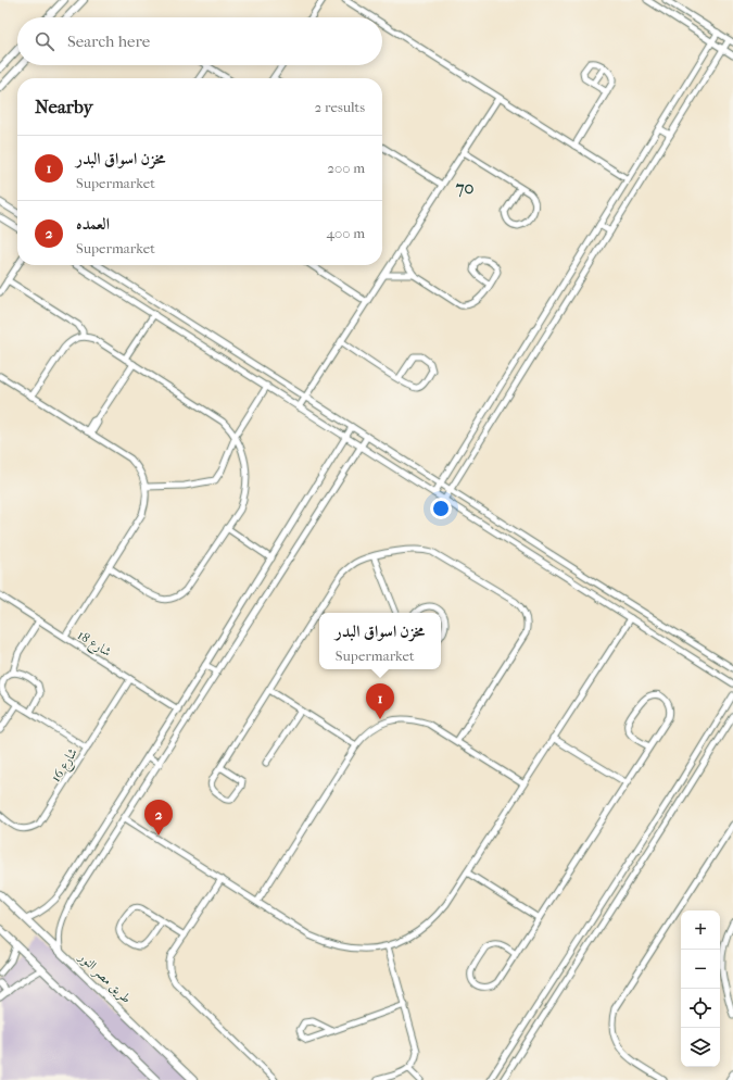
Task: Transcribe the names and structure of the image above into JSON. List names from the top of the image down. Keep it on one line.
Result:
{"streets":{"street":["شارع 18","شارع 16","طريق مصر النور"]},"crossings":[["شارع 18","شارع 16"]],"districts":["70"],"page":{"search":"Search here","heading":["Nearby","2 results"],"list":[{"mark":"1","name":"مخزن اسواق البدر","note":"Supermarket","value":"200 m"},{"mark":"2","name":"العمده","note":"Supermarket","value":"400 m"}],"popup":["مخزن اسواق البدر","Supermarket"],"pins":["1","2"],"map_buttons":["+","−"]}}
